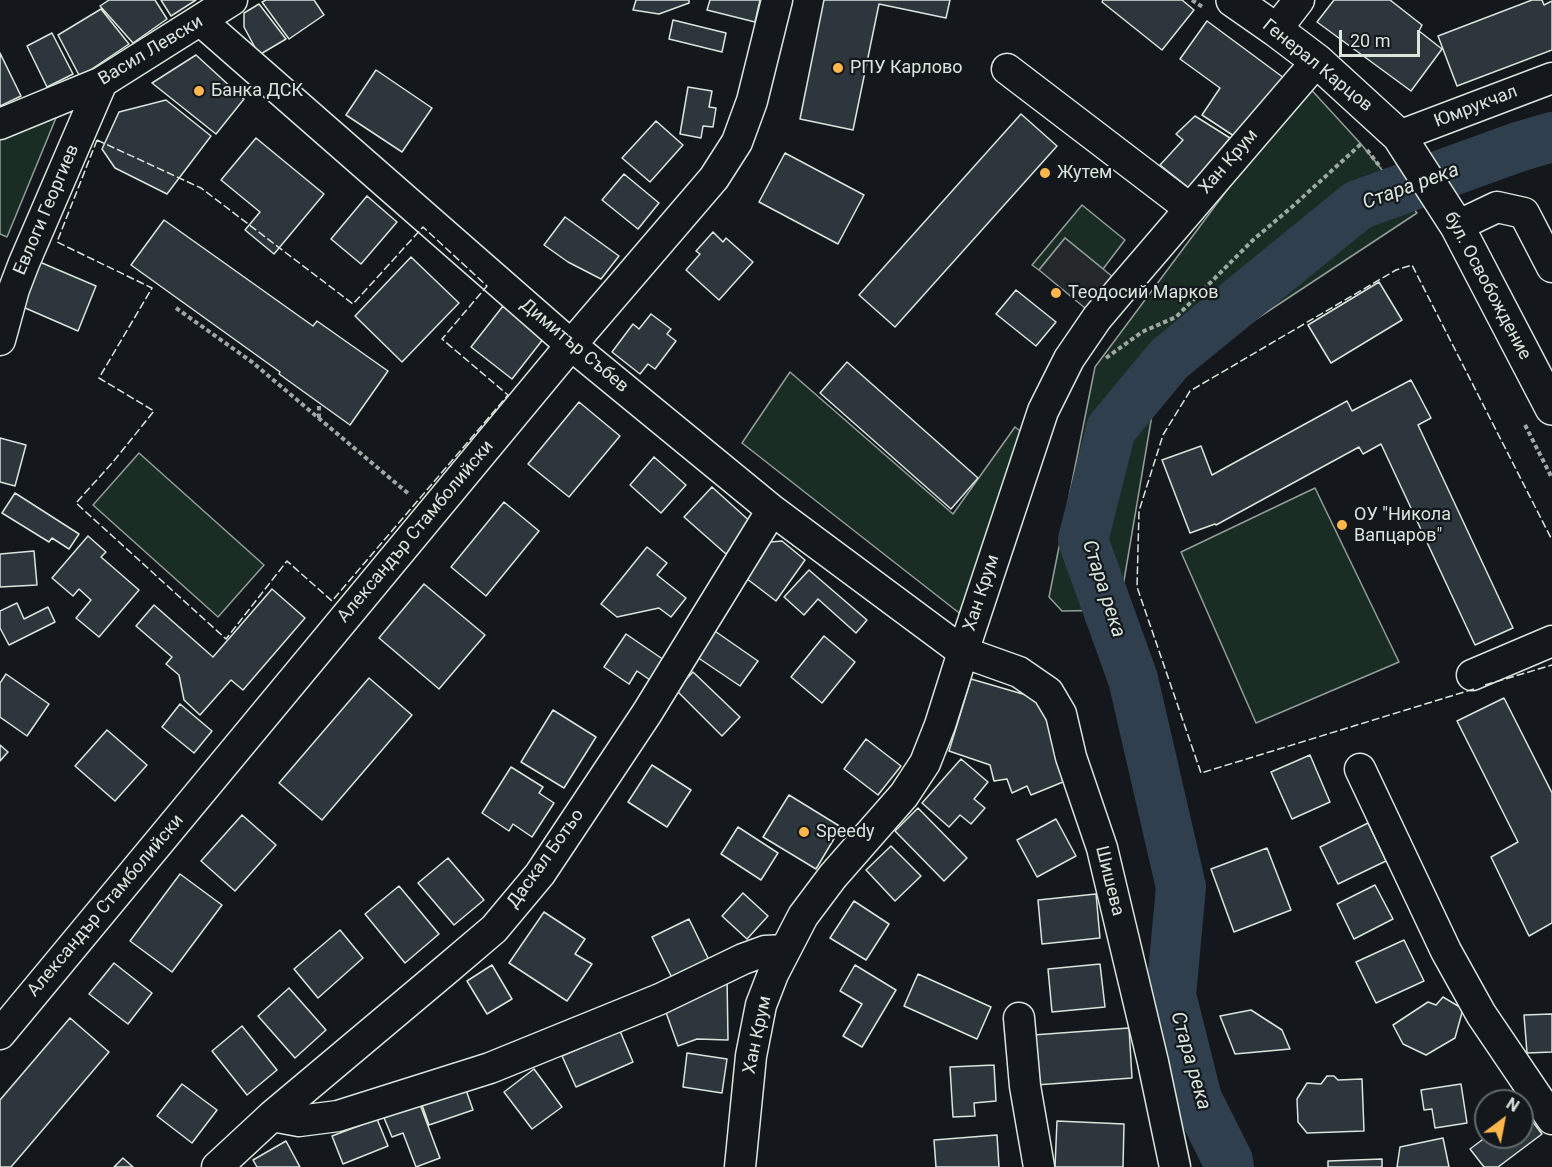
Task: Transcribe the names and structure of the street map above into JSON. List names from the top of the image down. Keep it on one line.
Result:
{"streets":{"main road":["Генерал Карцов","бул. Освобождение"],"street":["Васил Левски","Юмрукчал","Хан Крум","Евлоги Георгиев","Димитър Събев","Александър Стамболийски","Даскал Ботьо","Шишева"]},"crossings":[["Васил Левски","Евлоги Георгиев"],["Васил Левски","Димитър Събев"],["Генерал Карцов","Юмрукчал"],["Генерал Карцов","Хан Крум"],["Генерал Карцов","бул. Освобождение"],["Юмрукчал","бул. Освобождение"],["Хан Крум","Димитър Събев"],["Хан Крум","Шишева"],["Димитър Събев","Александър Стамболийски"],["Димитър Събев","Даскал Ботьо"],["Димитър Събев","Шишева"]],"water":["Стара река"],"places":["РПУ Карлово","Банка ДСК","Жутем","Теодосий Марков","ОУ \"Никола Вапцаров\"","Speedy"],"scale_bar":"20 m","north":"top right"}
